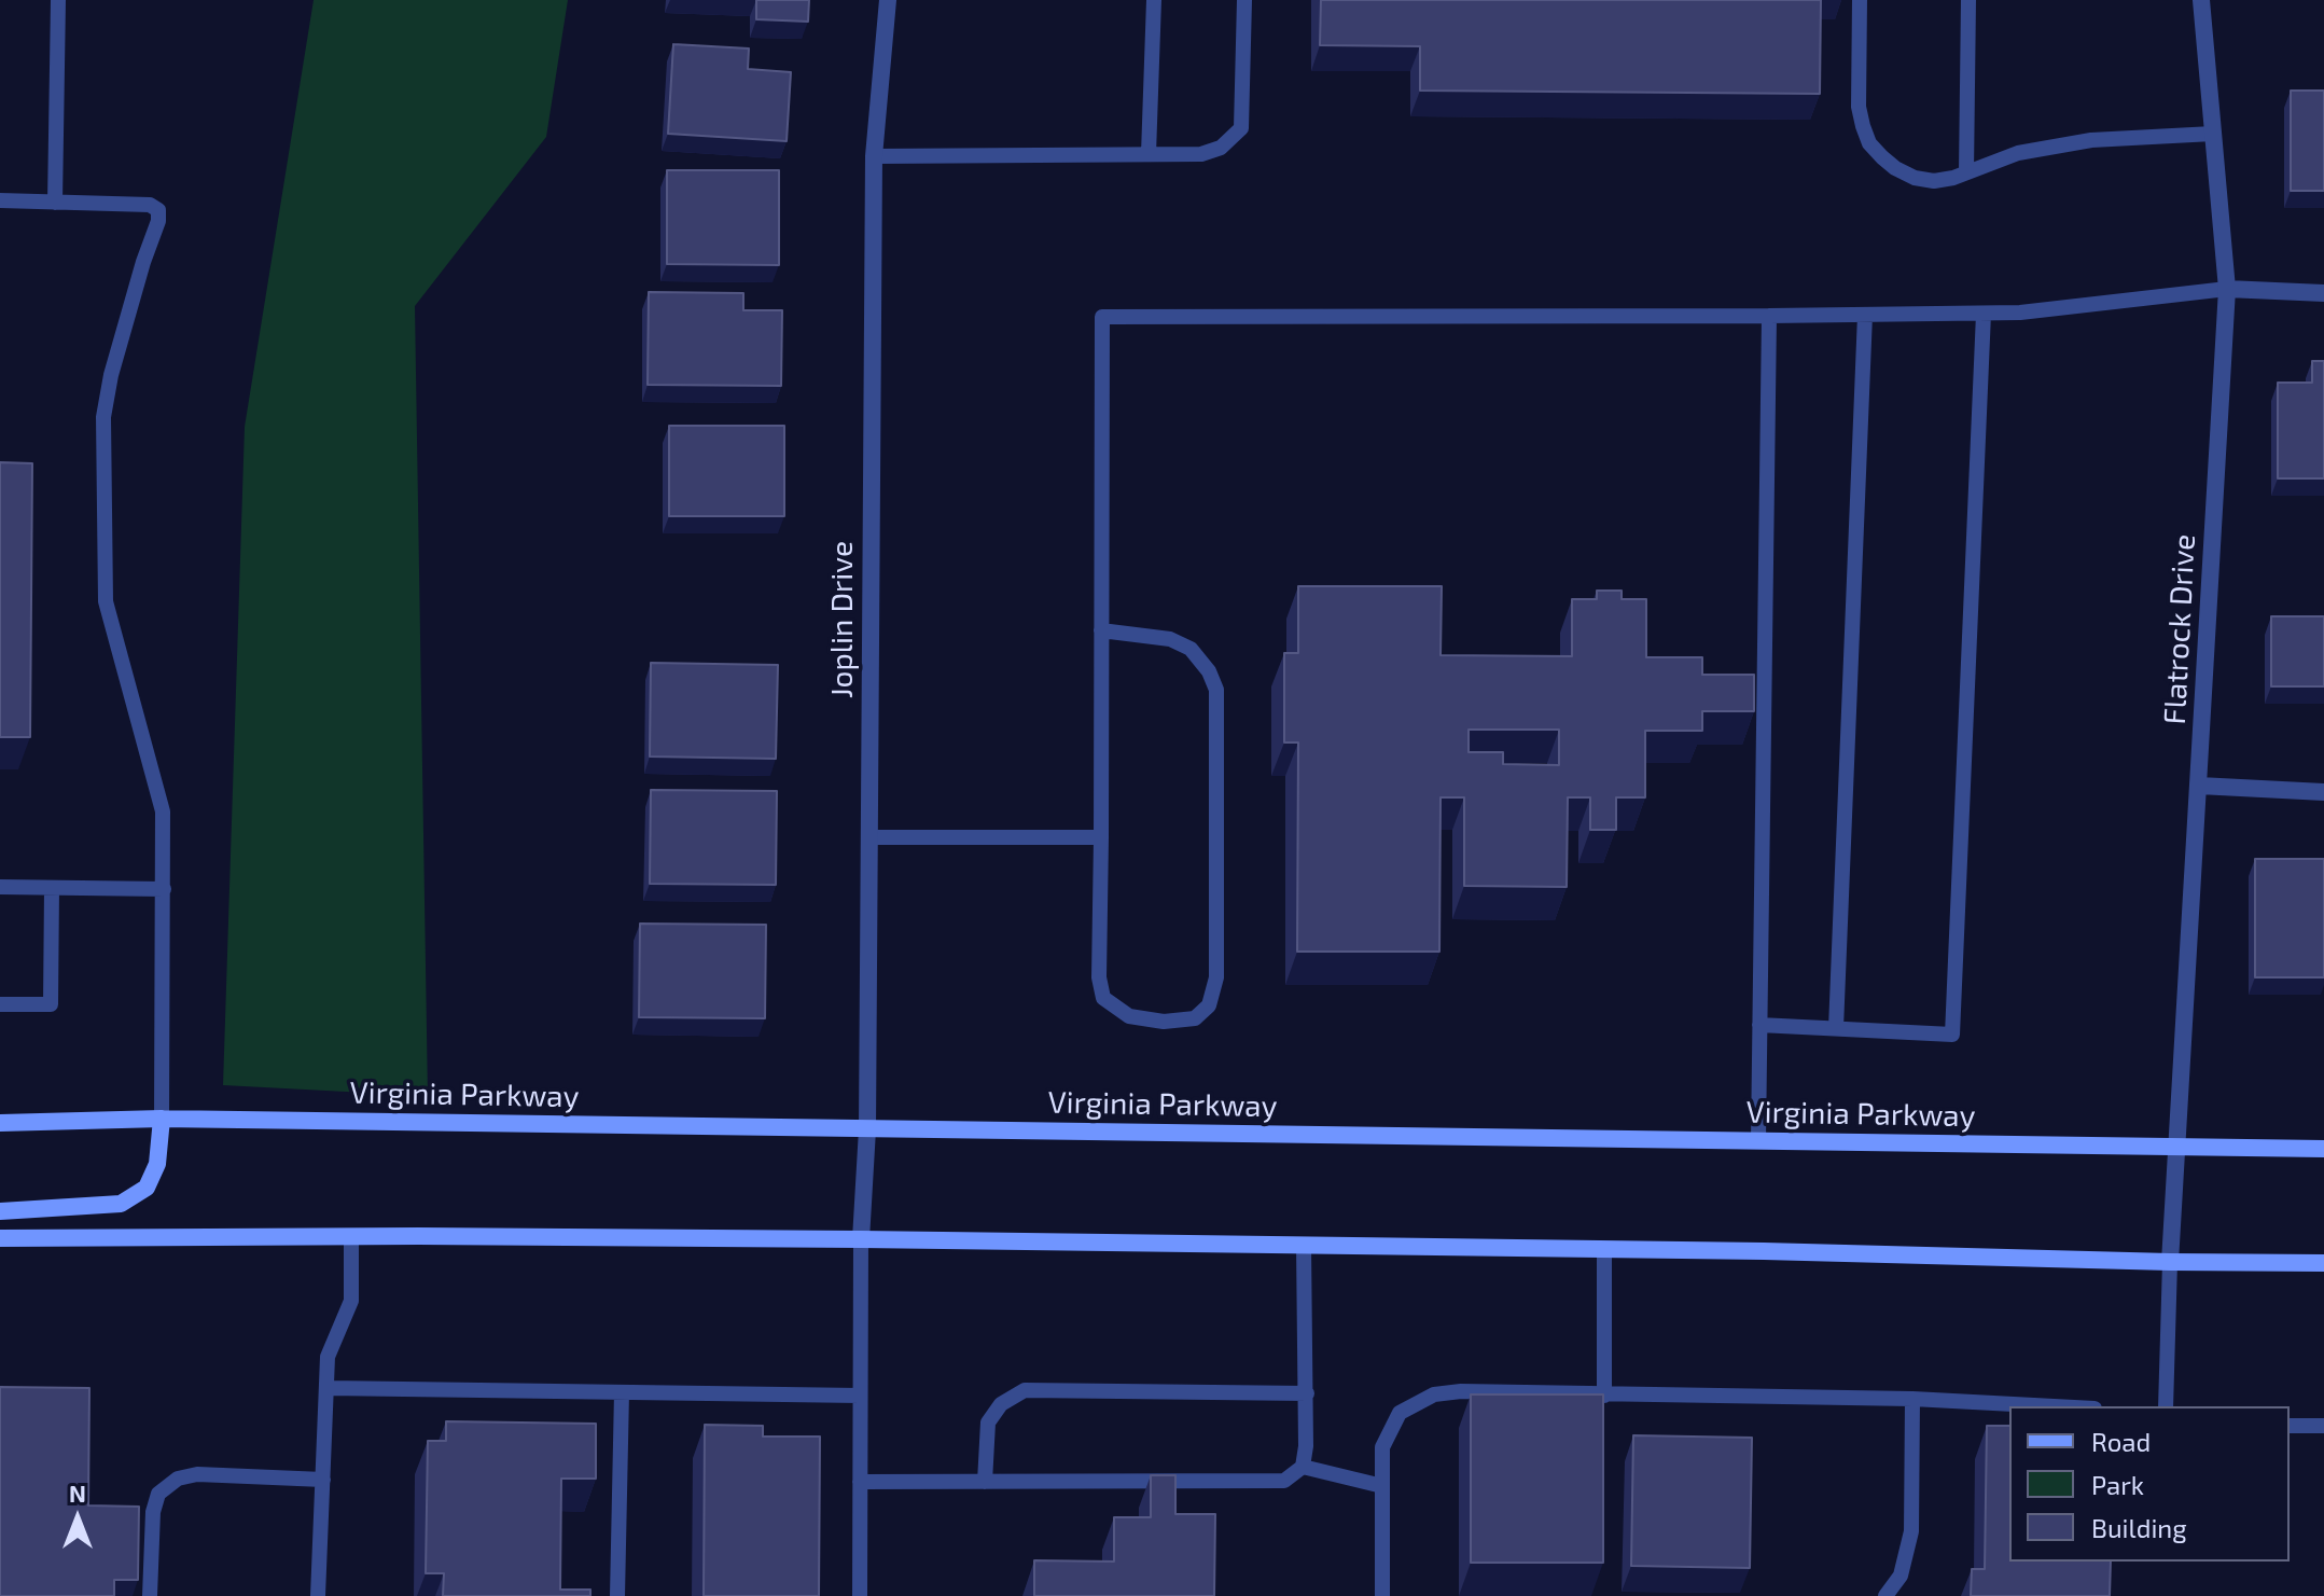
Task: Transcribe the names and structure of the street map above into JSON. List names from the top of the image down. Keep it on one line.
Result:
{"streets":{"main road":["Virginia Parkway"],"street":["Joplin Drive","Flatrock Drive"]},"crossings":[["Joplin Drive","Virginia Parkway"],["Flatrock Drive","Virginia Parkway"]],"legend":["Road","Park","Building"],"north":"top"}
